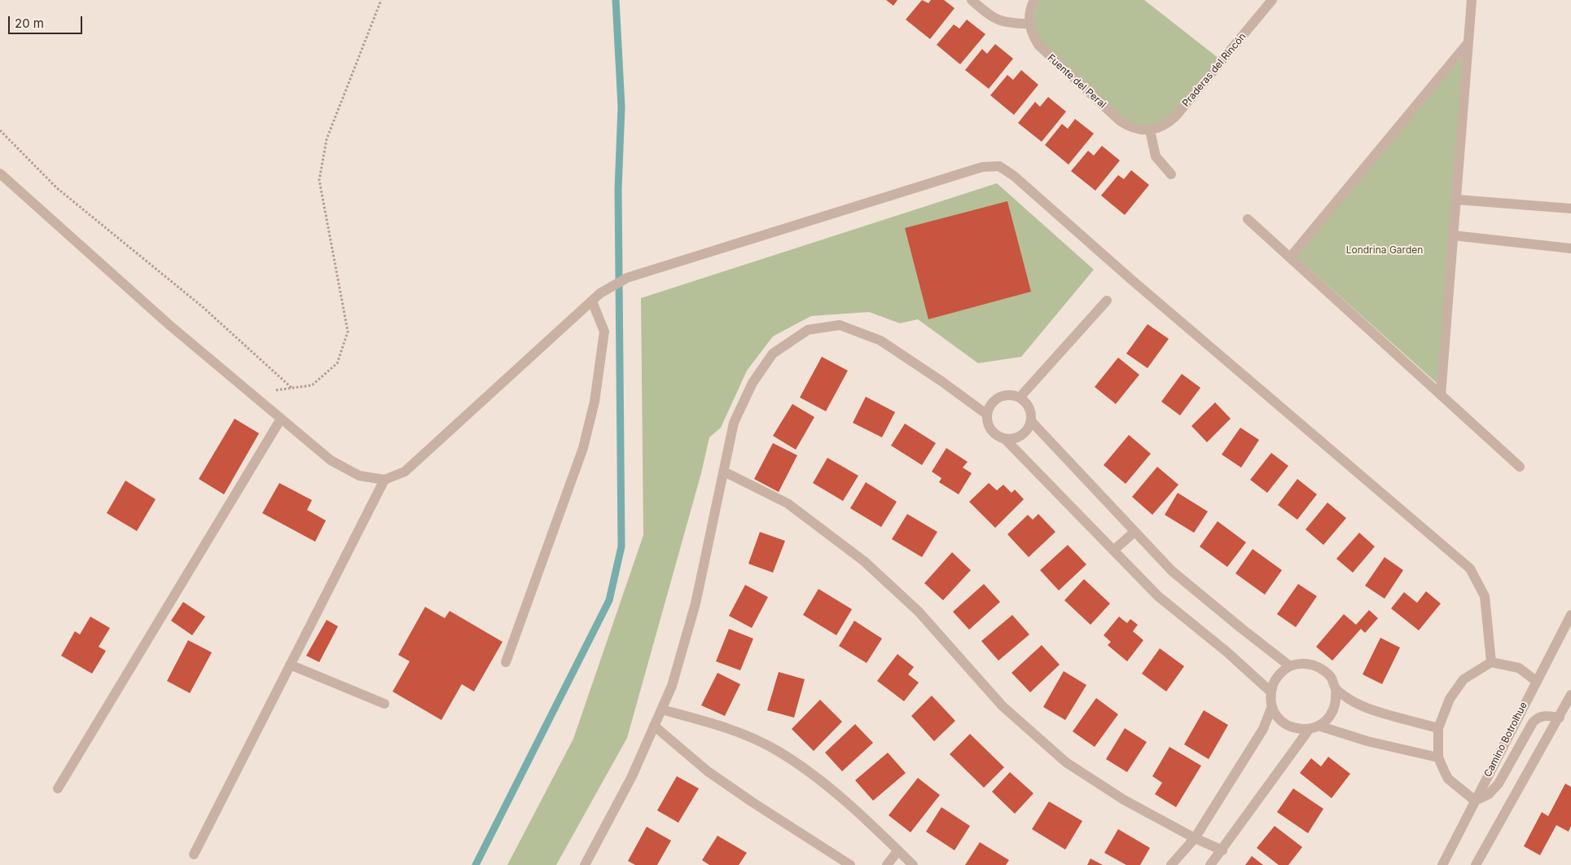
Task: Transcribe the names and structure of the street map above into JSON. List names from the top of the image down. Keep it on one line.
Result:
{"streets":{"street":["Praderas del Rincón","Fuente del Peral","Camino Botrolhue"]},"crossings":[["Praderas del Rincón","Fuente del Peral"]],"parks":["Londrina Garden"],"scale_bar":"20 m"}
